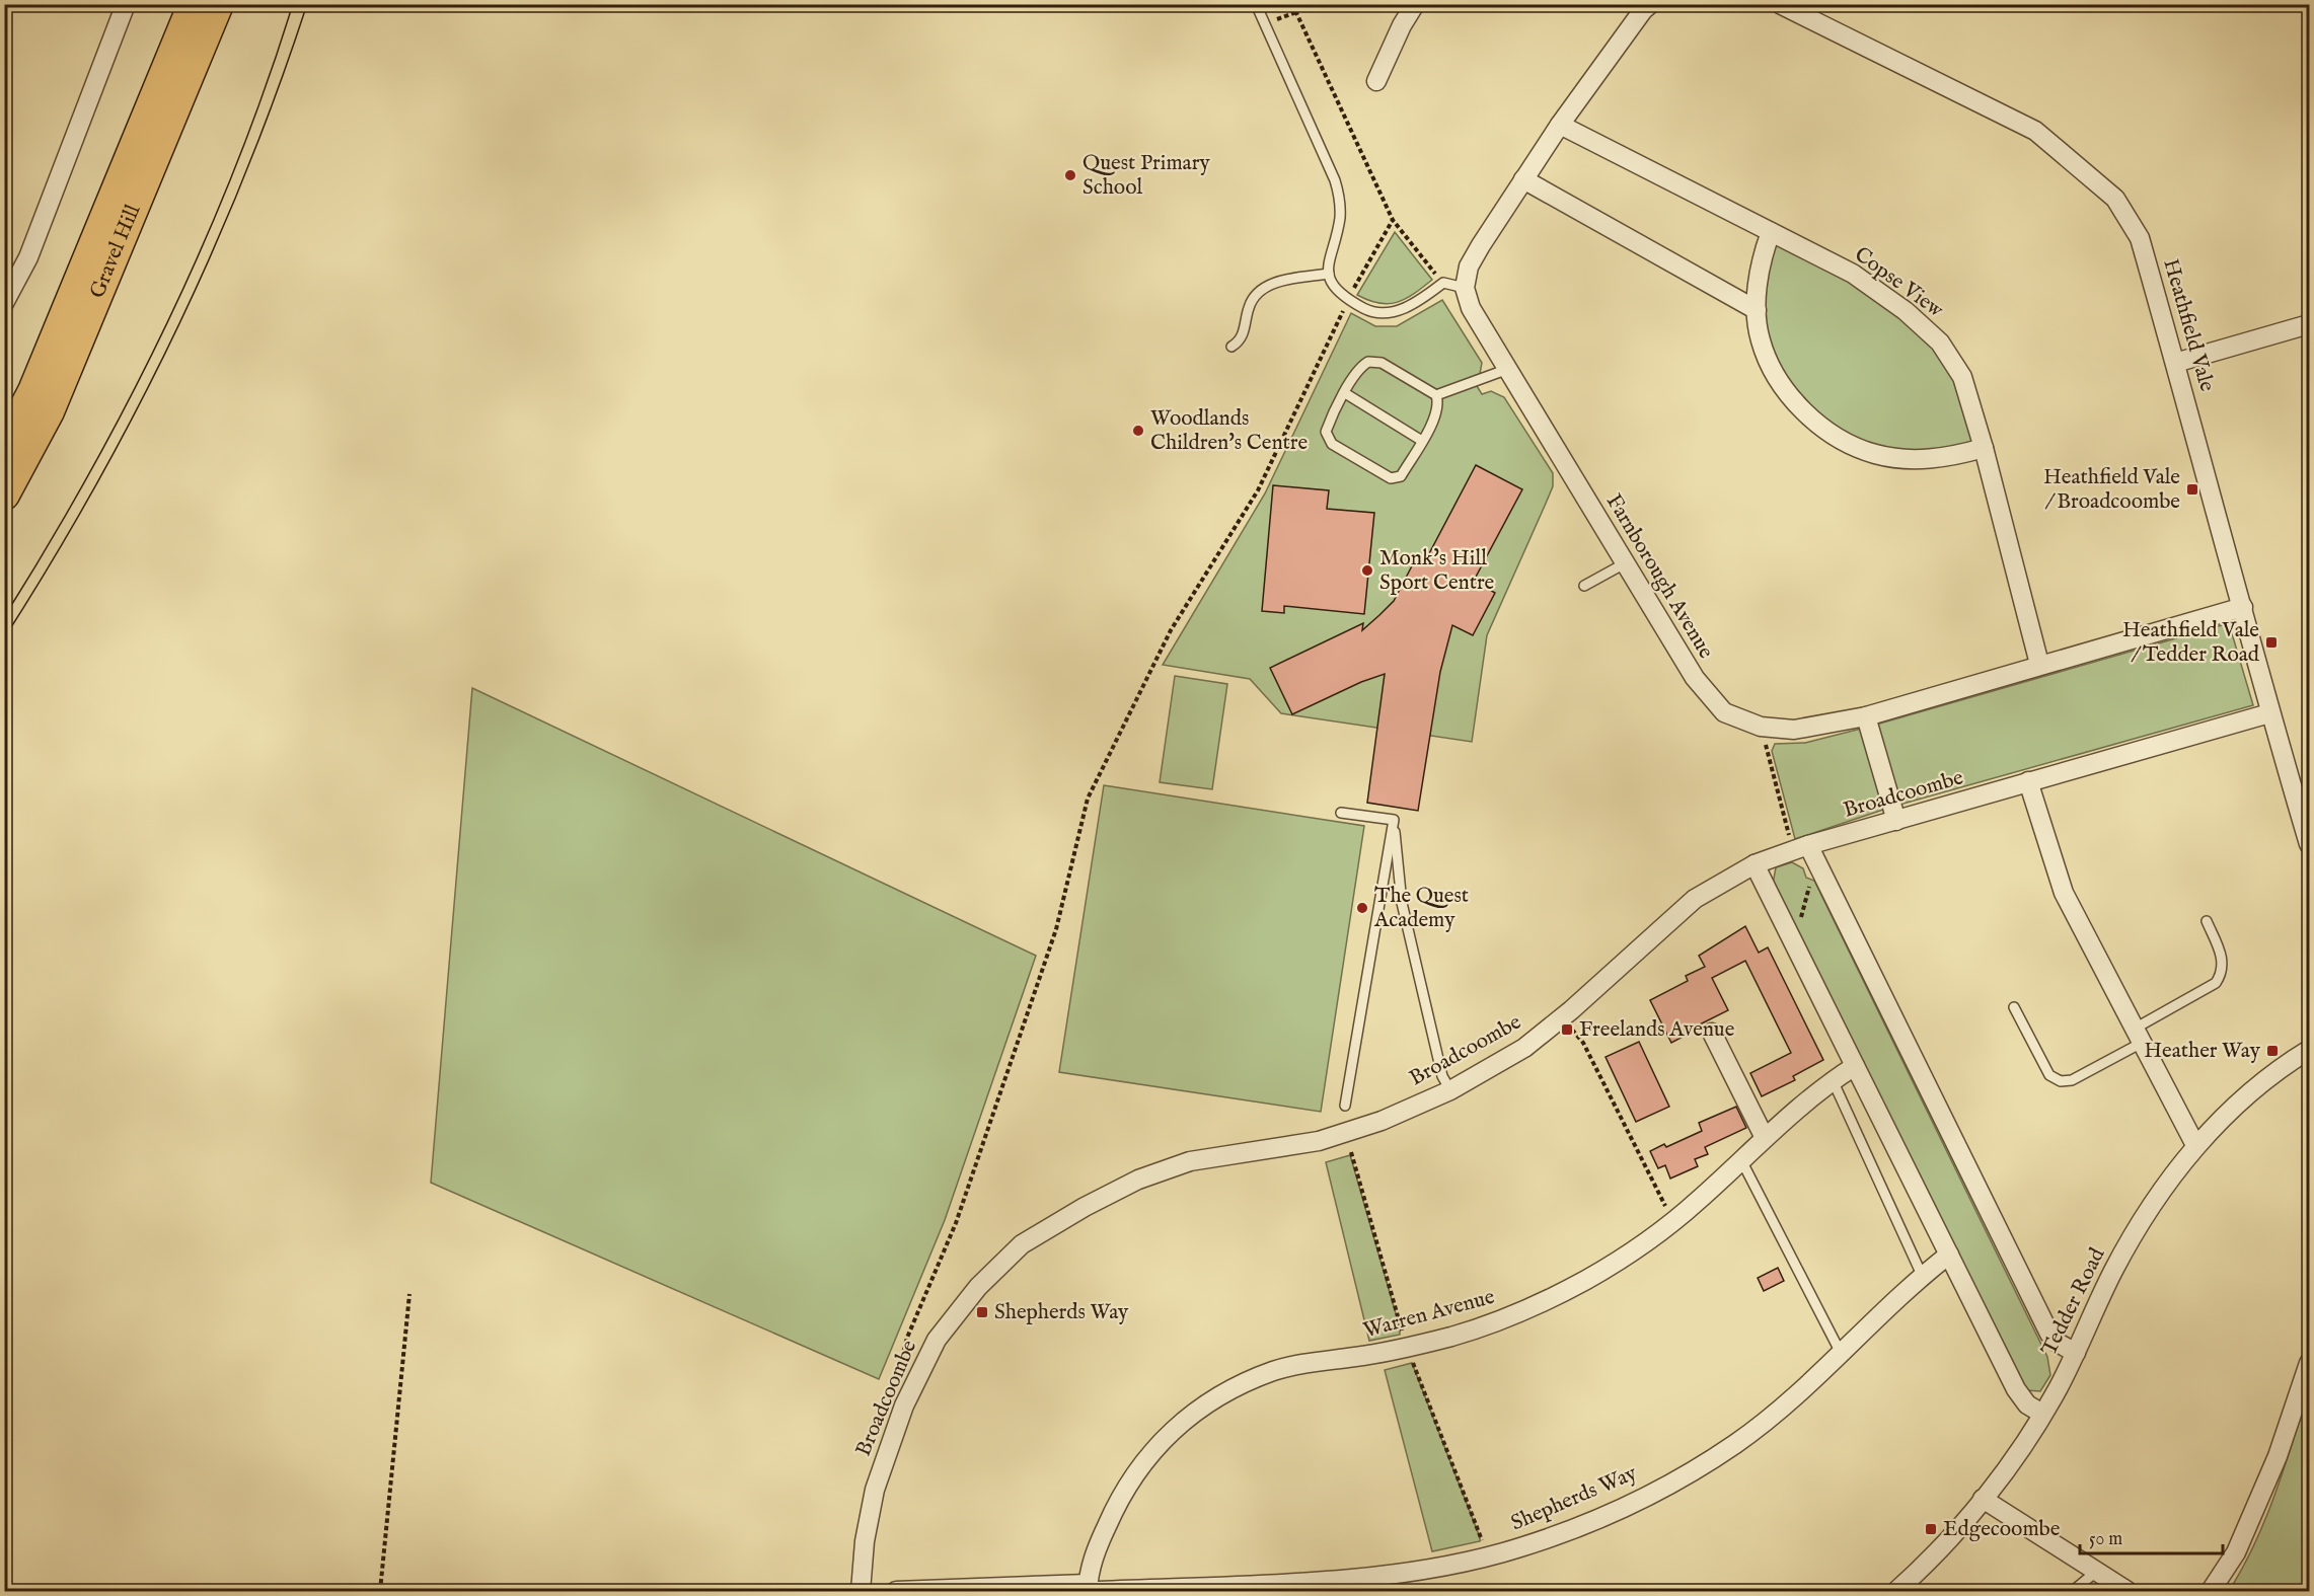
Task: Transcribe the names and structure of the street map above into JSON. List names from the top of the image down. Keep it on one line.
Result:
{"streets":{"main road":["Gravel Hill"],"street":["Copse View","Heathfield Vale","Farnborough Avenue","Broadcoombe","Tedder Road","Warren Avenue","Shepherds Way"]},"crossings":[["Copse View","Farnborough Avenue"],["Heathfield Vale","Farnborough Avenue"],["Heathfield Vale","Broadcoombe"],["Warren Avenue","Shepherds Way"]],"places":{"other":["Quest Primary School","Woodlands Children's Centre","Monk's Hill Sport Centre","The Quest Academy"],"transit":["Heathfield Vale / Broadcoombe","Heathfield Vale / Tedder Road","Freelands Avenue","Heather Way","Shepherds Way","Edgecoombe"]},"scale_bar":"50 m"}
